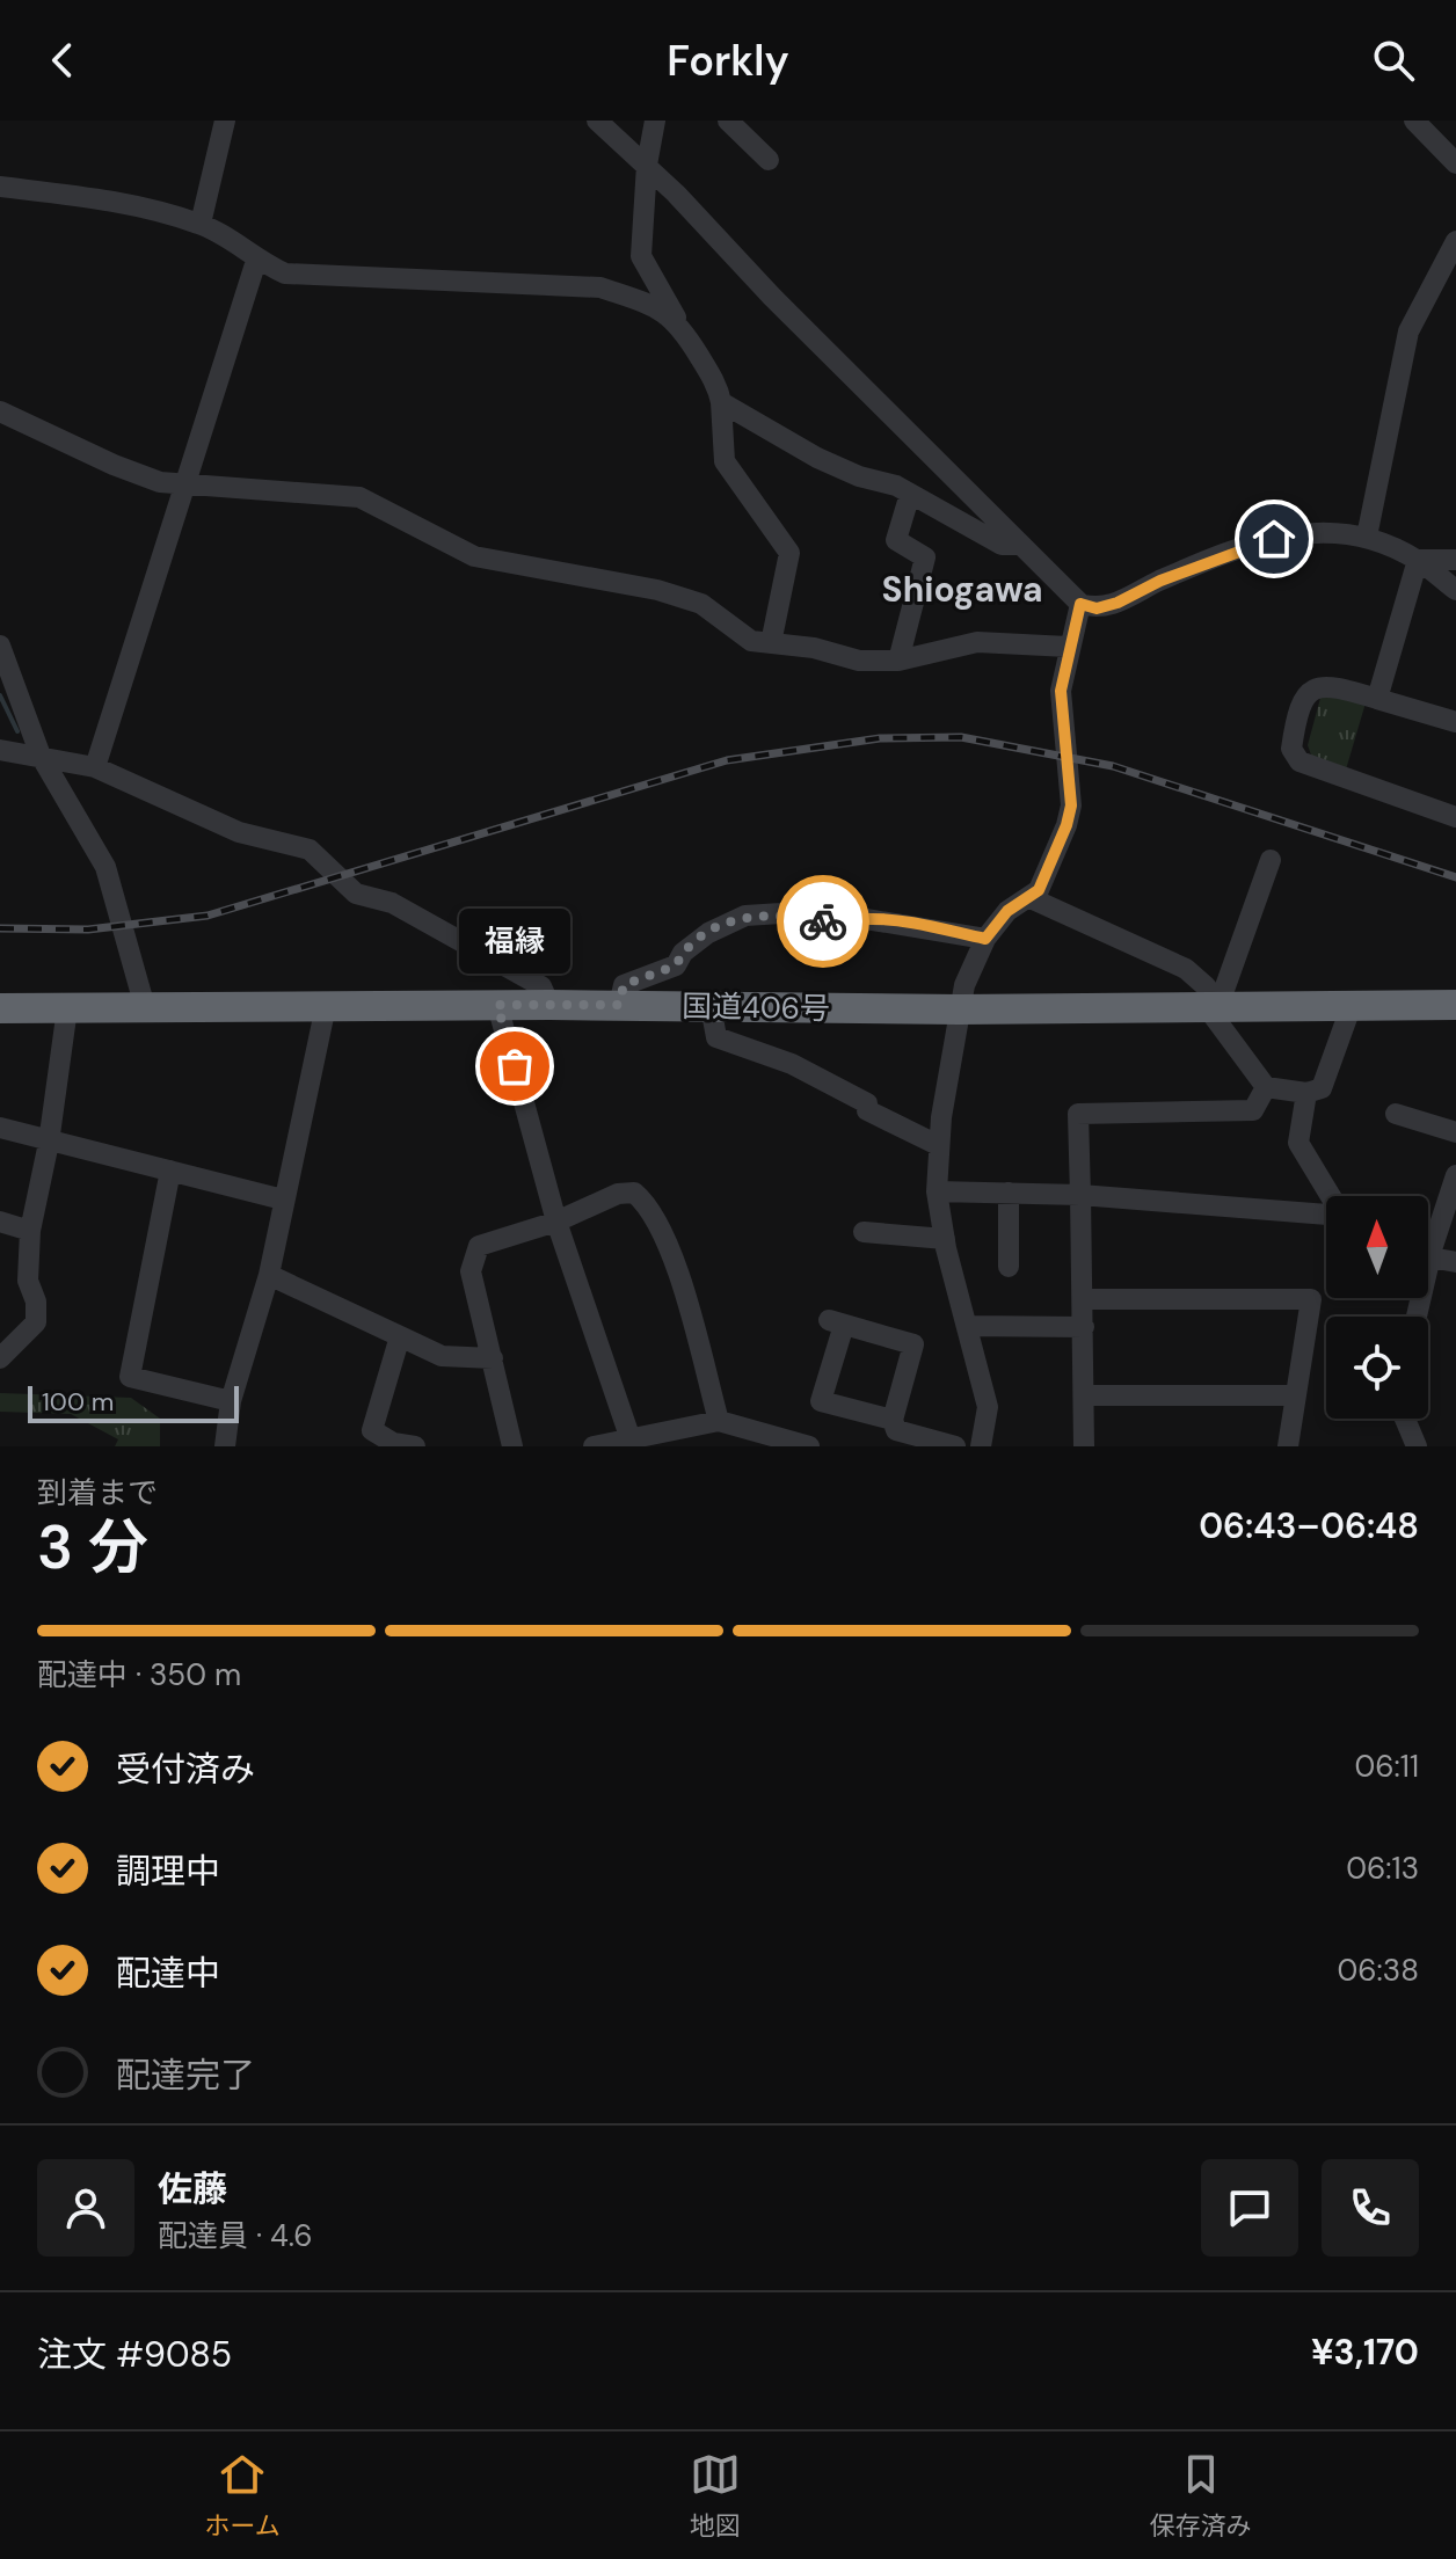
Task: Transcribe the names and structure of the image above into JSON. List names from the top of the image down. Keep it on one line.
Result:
{"streets":{"highway":["国道406号"]},"districts":["Shiogawa"],"places":["福縁"],"scale_bar":"100 m","north":"top","page":{"header":"Forkly","bubble":"福縁","scale":"100 m","heading":["3 分","到着まで","06:43–06:48"],"panel":["佐藤","配達員 · 4.6","注文 #9085","¥3,170"],"bar":"配達中 · 350 m","list":[["受付済み","06:11"],["調理中","06:13"],["配達中","06:38"],"配達完了"],"tabs":["ホーム","地図","保存済み"]}}
